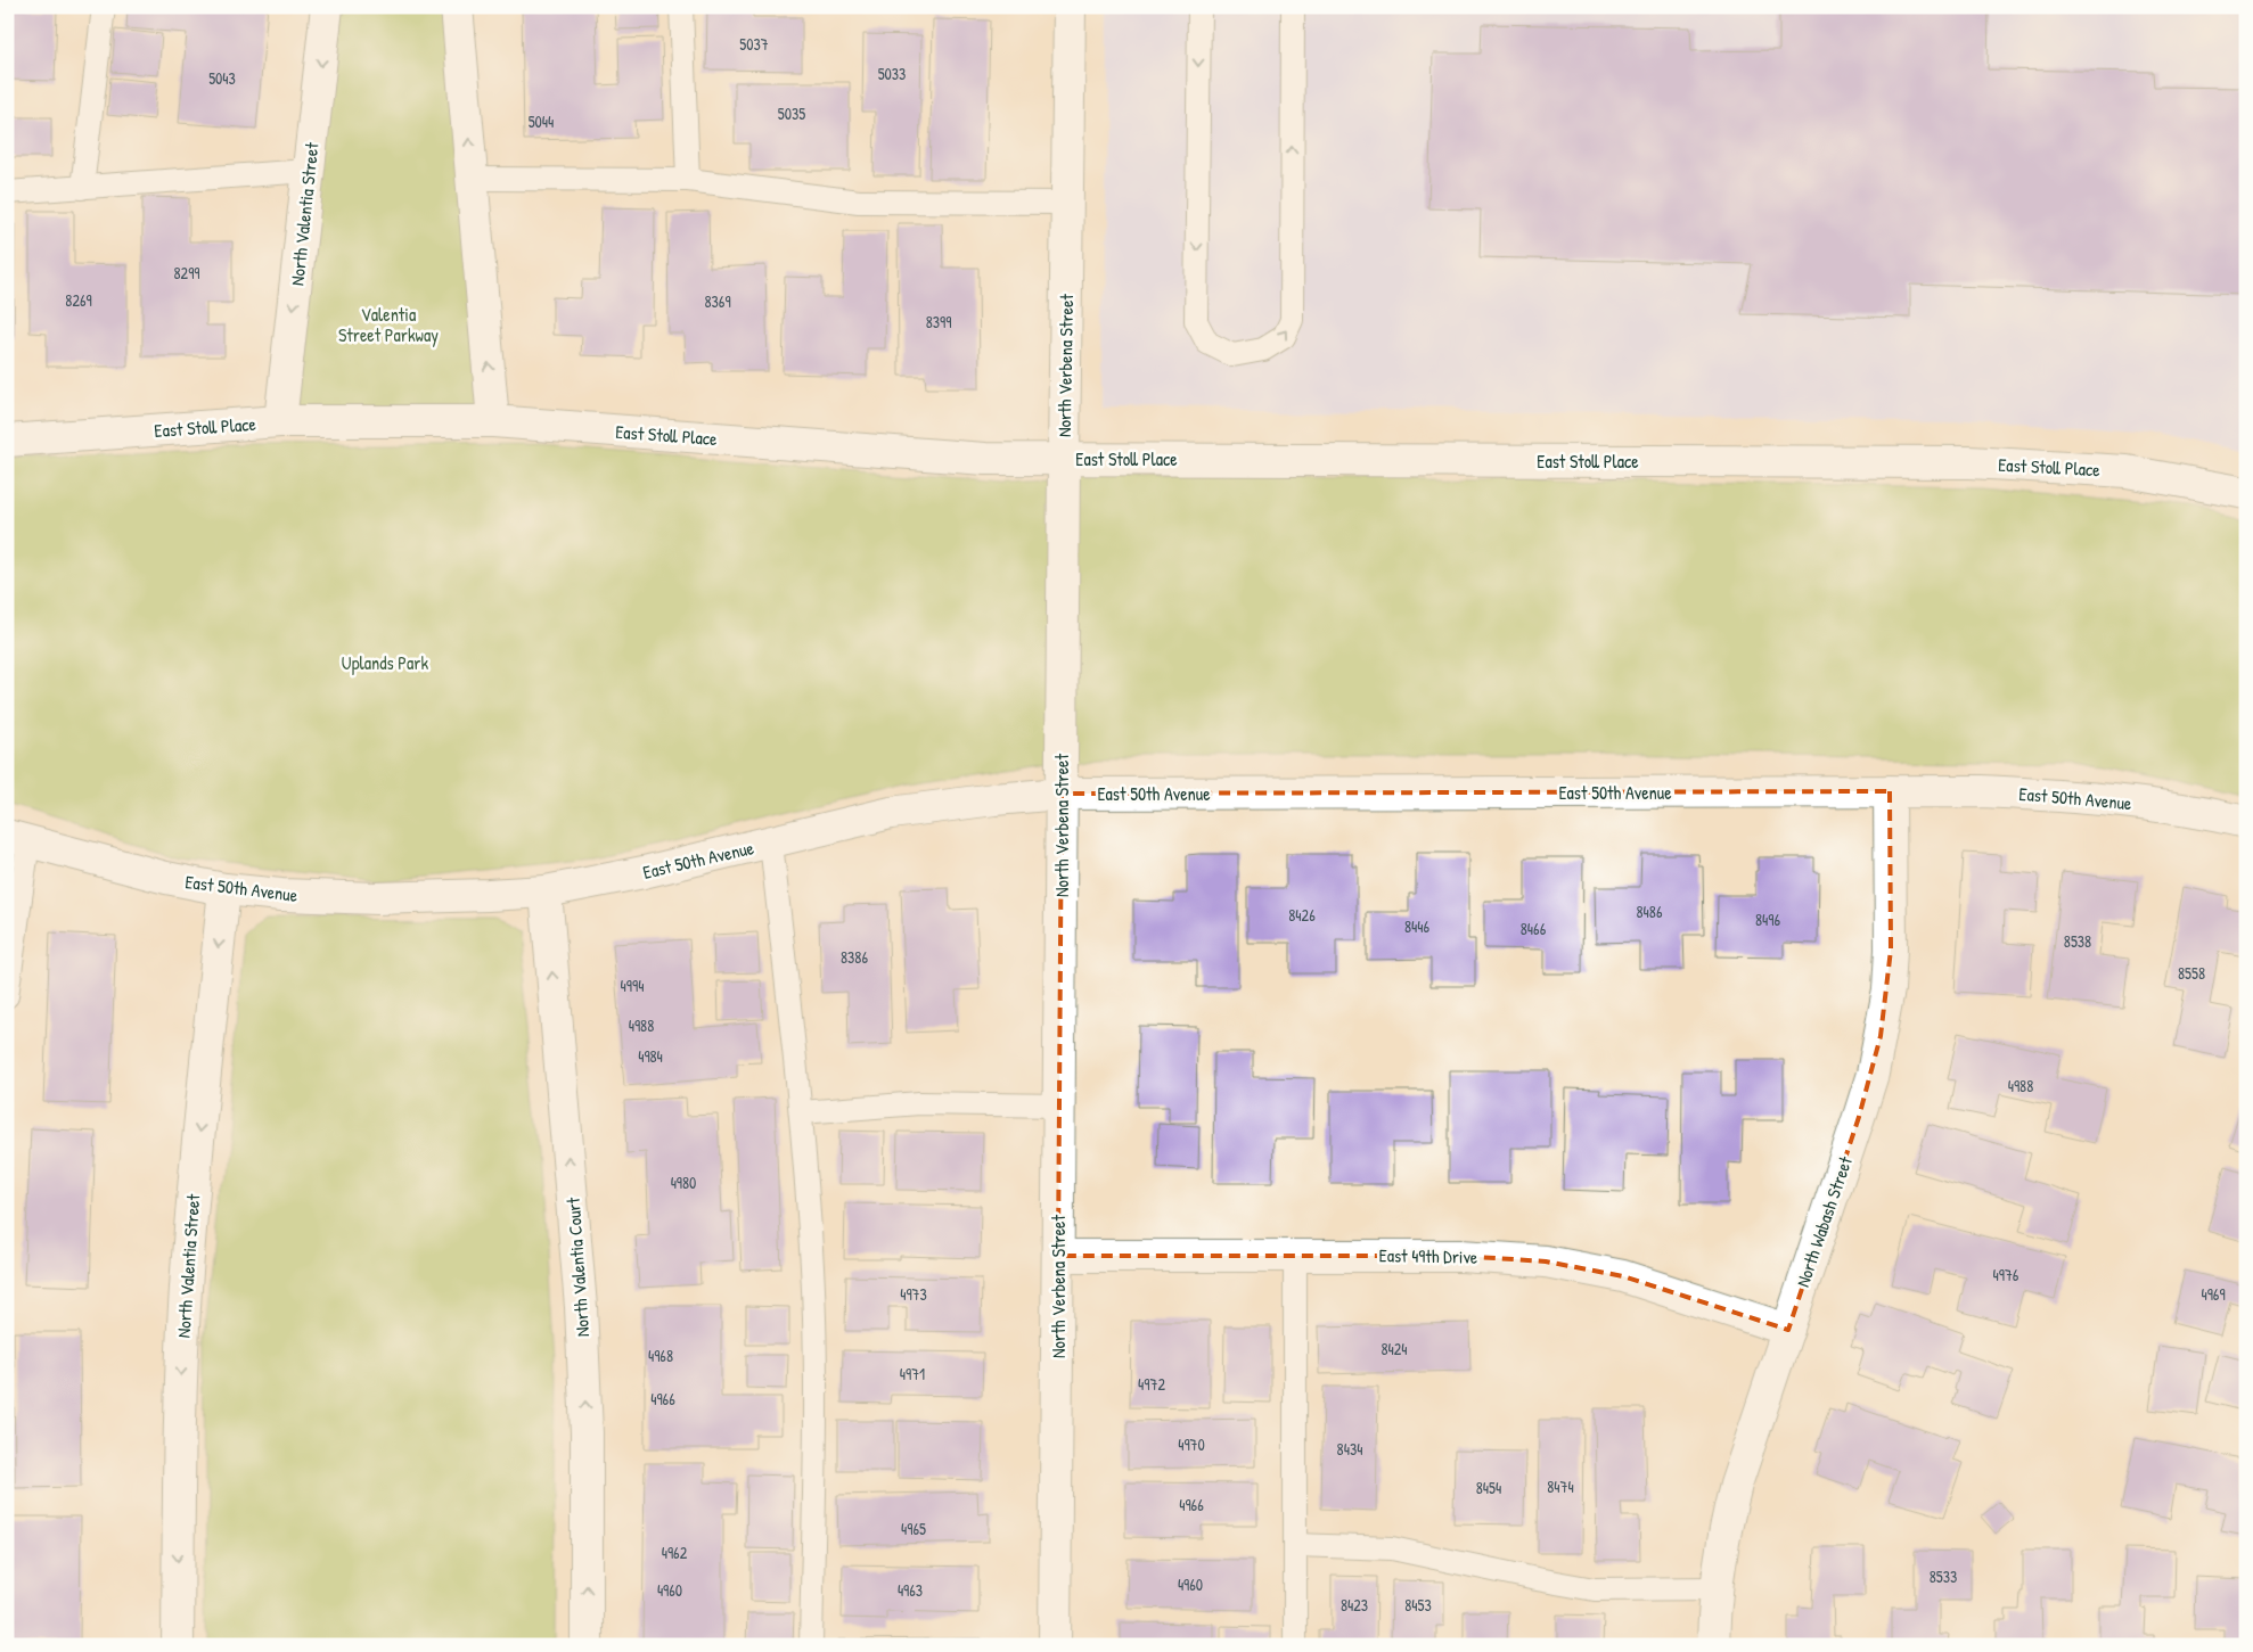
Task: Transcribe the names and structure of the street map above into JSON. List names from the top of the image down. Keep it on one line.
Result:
{"streets":{"street":["North Valentia Street","North Verbena Street","East Stoll Place","East 50th Avenue","North Wabash Street","East 49th Drive","North Valentia Court"]},"crossings":[["North Valentia Street","East Stoll Place"],["North Valentia Street","East 50th Avenue"],["North Verbena Street","East Stoll Place"],["North Verbena Street","East 50th Avenue"],["North Verbena Street","East 49th Drive"],["East 50th Avenue","North Wabash Street"],["East 50th Avenue","North Valentia Court"],["North Wabash Street","East 49th Drive"]],"one_way":["North Valentia Court"],"parks":["Valentia Street Parkway","Uplands Park"],"house_numbers":["5037","5033","5043","5035","5044","8299","8269","8369","8399","8486","8426","8496","8446","8466","8538","8386","8558","4994","4988","4984","4988","4980","4976","4973","4969","8424","4968","4971","4972","4966","4970","8434","8474","8454","4966","4965","4962","8533","4960","4960","4963","8423","8453"]}
